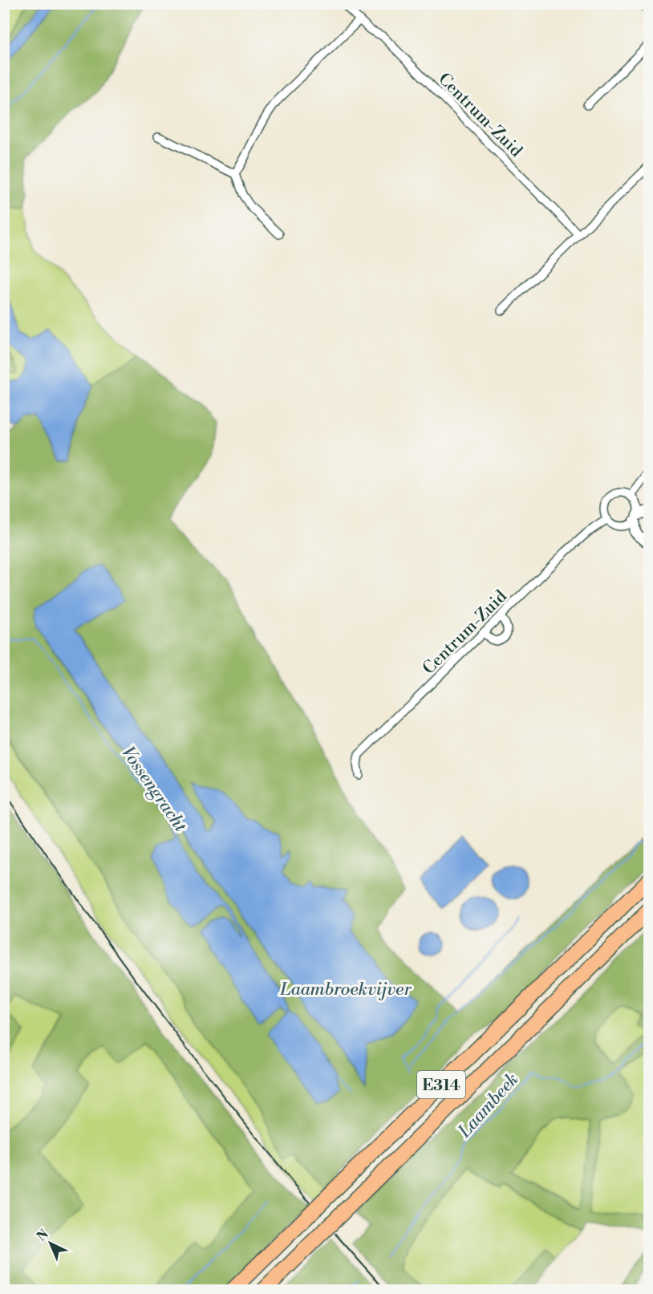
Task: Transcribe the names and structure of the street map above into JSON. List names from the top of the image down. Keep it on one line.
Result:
{"streets":{"highway":["E314"],"street":["Centrum-Zuid"]},"water":["Vossengracht","Laambroekvijver","Laambeek"],"north":"top left"}
